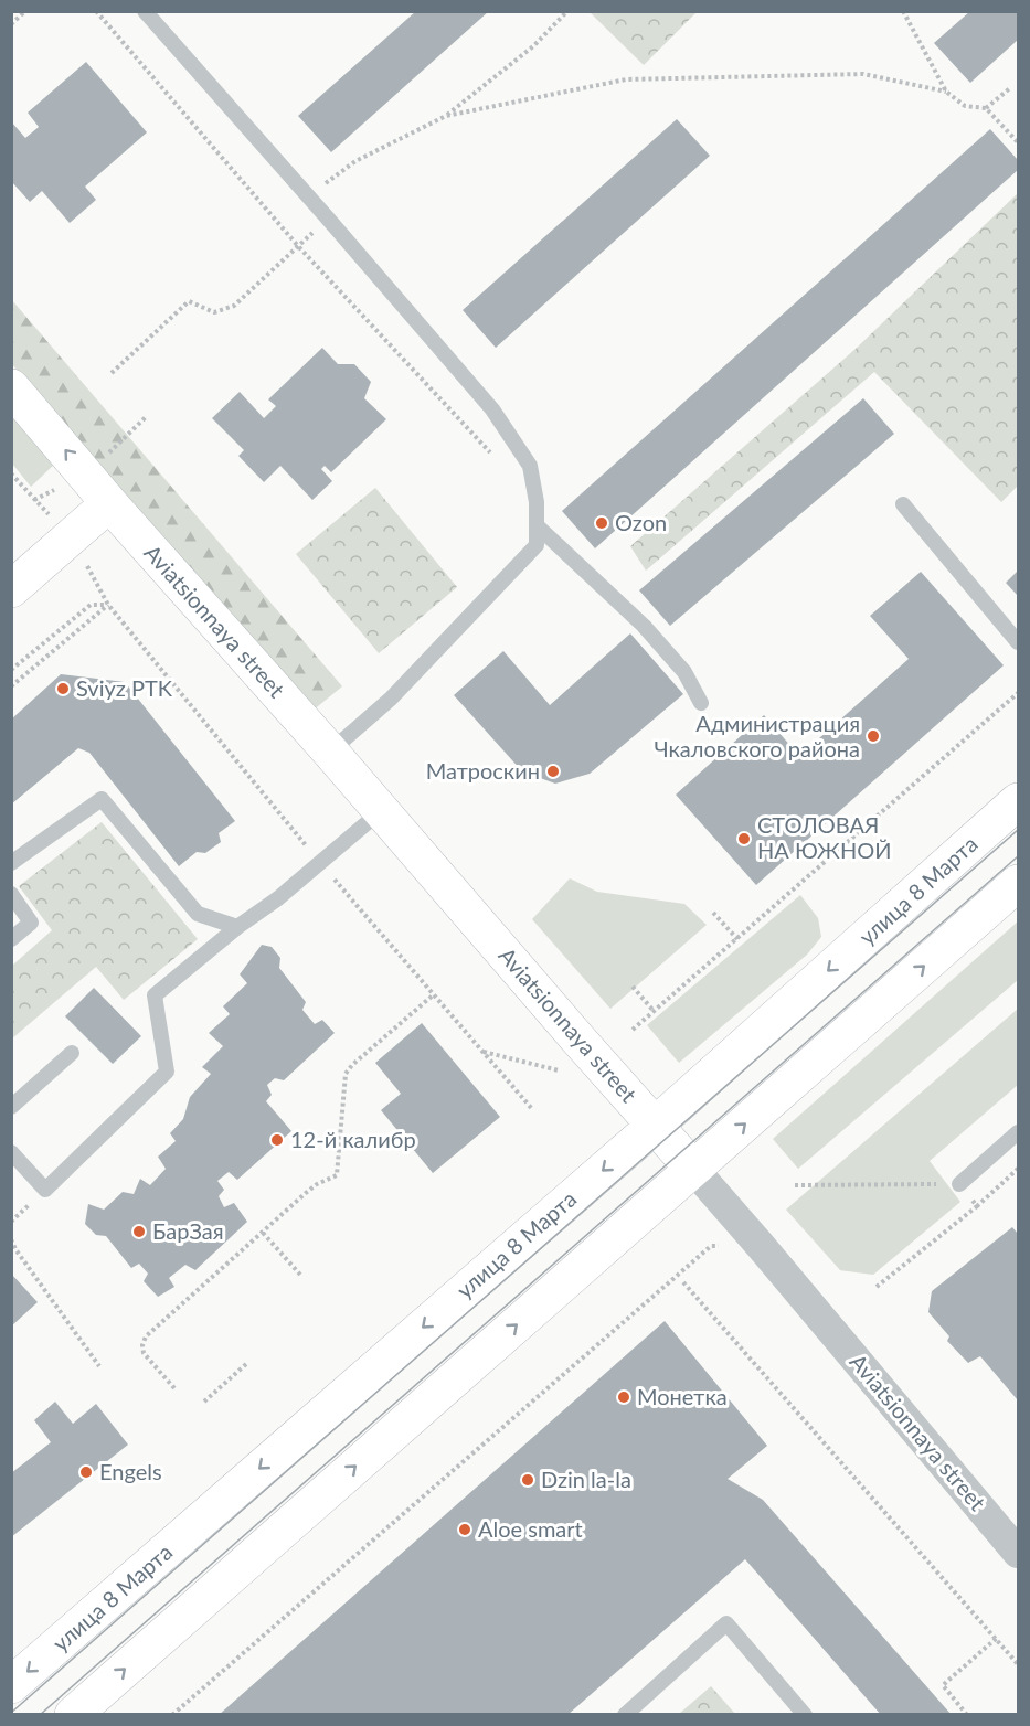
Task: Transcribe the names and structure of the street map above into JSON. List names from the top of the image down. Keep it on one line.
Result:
{"streets":{"main road":["Aviatsionnaya street","улица 8 Марта"]},"crossings":[["Aviatsionnaya street","улица 8 Марта"]],"places":["Ozon","Sviyz PTK","Администрация Чкаловского района","Матроскин","СТОЛОВАЯ НА ЮЖНОЙ","12-й калибр","БарЗая","Монетка","Engels","Dzin la-la","Aloe smart"]}
